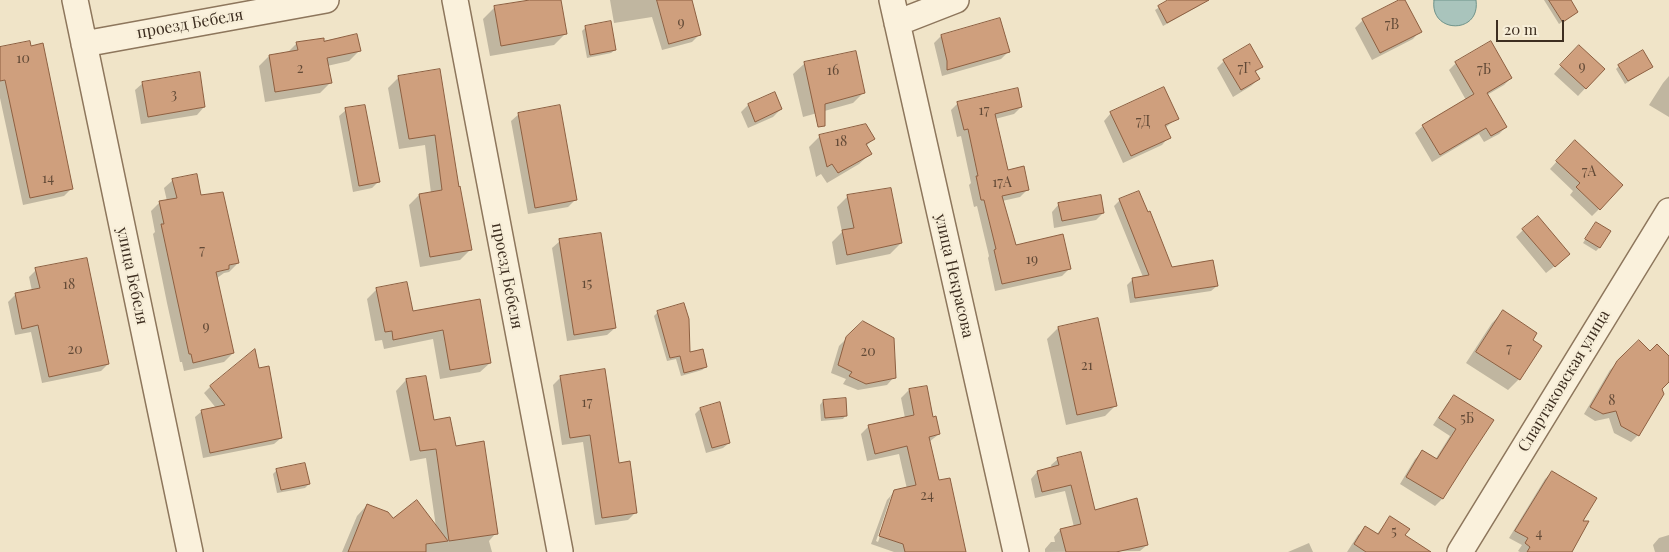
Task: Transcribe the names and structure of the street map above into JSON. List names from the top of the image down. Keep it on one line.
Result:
{"streets":{"street":["проезд Бебеля","улица Бебеля","улица Некрасова","Спартаковская улица"]},"crossings":[["проезд Бебеля","улица Бебеля"]],"house_numbers":["9","7В","10","9","2","7Г","7Б","16","3","17","7Д","18","7А","14","17А","7","19","15","18","9","7","20","20","21","8","17","5Б","24","5","4"],"scale_bar":"20 m"}
